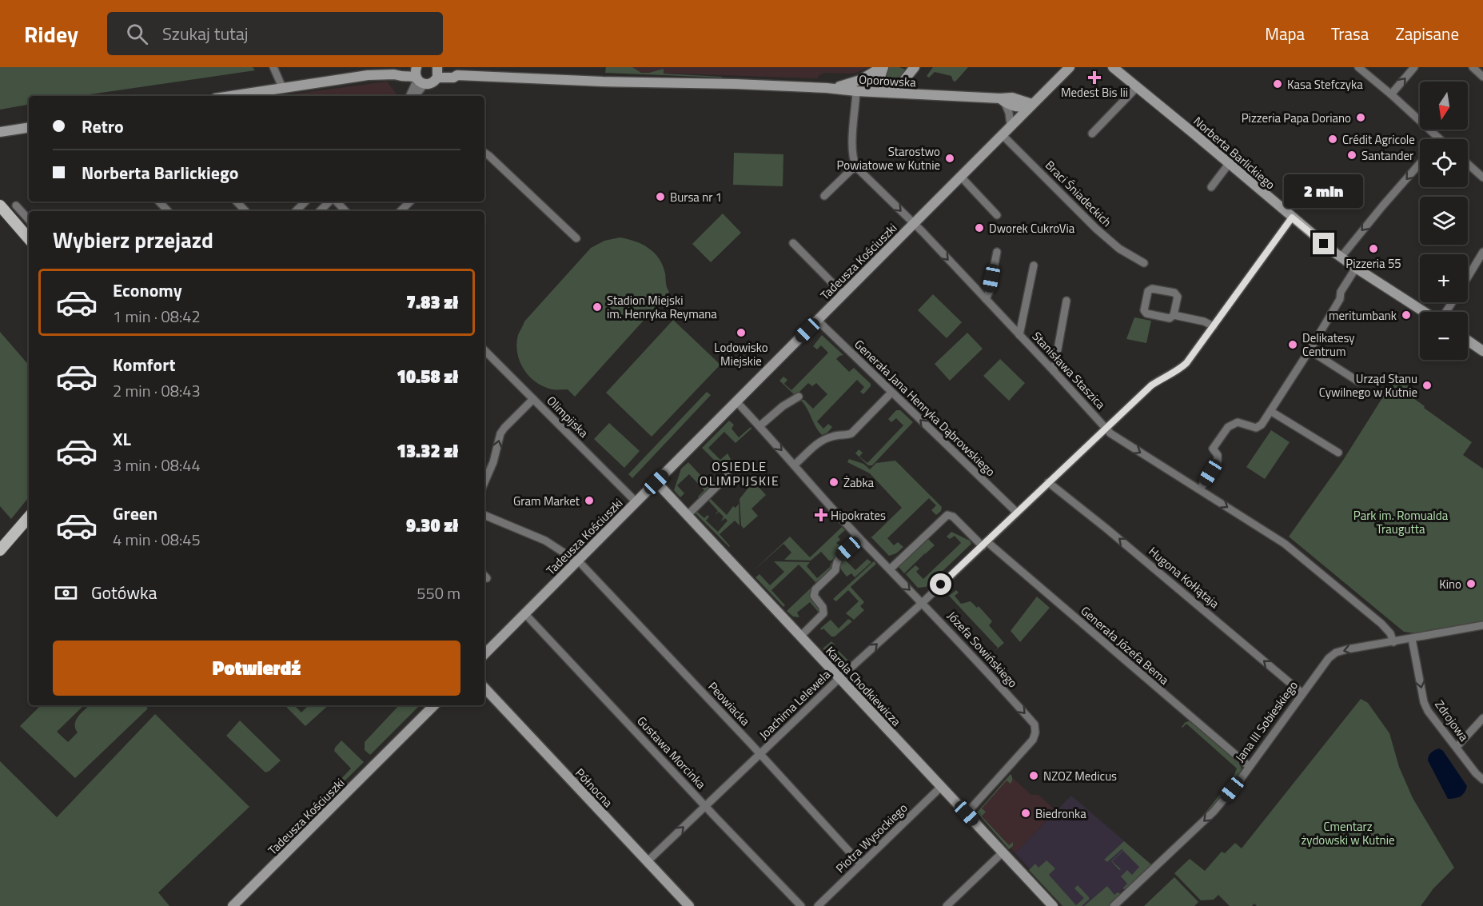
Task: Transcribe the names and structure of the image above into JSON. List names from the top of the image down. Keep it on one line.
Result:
{"streets":{"street":["Oporowska","Norberta Barlickiego","Braci Śniadeckich","Tadeusza Kościuszki","Stanisława Staszica","Generała Jana Henryka Dąbrowskiego","Olimpijska","Hugona Kołłątaja","Generała Józefa Bema","Józefa Sowińskiego","Karola Chodkiewicza","Peowiacka","Joachima Lelewela","Zdrojowa","Jana III Sobieskiego","Gustawa Morcinka","Północna","Piotra Wysockiego"]},"crossings":[["Oporowska","Tadeusza Kościuszki"],["Norberta Barlickiego","Joachima Lelewela"],["Braci Śniadeckich","Tadeusza Kościuszki"],["Tadeusza Kościuszki","Stanisława Staszica"],["Tadeusza Kościuszki","Generała Jana Henryka Dąbrowskiego"],["Tadeusza Kościuszki","Olimpijska"],["Tadeusza Kościuszki","Józefa Sowińskiego"],["Tadeusza Kościuszki","Karola Chodkiewicza"],["Tadeusza Kościuszki","Peowiacka"],["Tadeusza Kościuszki","Gustawa Morcinka"],["Stanisława Staszica","Joachima Lelewela"],["Stanisława Staszica","Jana III Sobieskiego"],["Generała Jana Henryka Dąbrowskiego","Joachima Lelewela"],["Hugona Kołłątaja","Joachima Lelewela"],["Hugona Kołłątaja","Jana III Sobieskiego"],["Generała Józefa Bema","Józefa Sowińskiego"],["Generała Józefa Bema","Joachima Lelewela"],["Generała Józefa Bema","Jana III Sobieskiego"],["Józefa Sowińskiego","Karola Chodkiewicza"],["Józefa Sowińskiego","Joachima Lelewela"],["Karola Chodkiewicza","Joachima Lelewela"],["Karola Chodkiewicza","Piotra Wysockiego"],["Peowiacka","Joachima Lelewela"],["Peowiacka","Piotra Wysockiego"],["Joachima Lelewela","Gustawa Morcinka"],["Joachima Lelewela","Północna"],["Zdrojowa","Jana III Sobieskiego"]],"one_way":["Stanisława Staszica","Generała Jana Henryka Dąbrowskiego","Hugona Kołłątaja","Józefa Sowińskiego","Zdrojowa","Jana III Sobieskiego"],"districts":["OSIEDLE OLIMPIJSKIE"],"parks":["Park im. Romualda Traugutta","Cmentarz żydowski w Kutnie"],"places":{"health":["Medest Bis Iii","Hipokrates"],"other":["Kasa Stefczyka","Pizzeria Papa Doriano","Crédit Agricole","Santander","Starostwo Powiatowe w Kutnie","Bursa nr 1","Dworek CukroVia","Pizzeria 55","Stadion Miejski im. Henryka Reymana","meritumbank","Lodowisko Miejskie","Delikatesy Centrum","Urząd Stanu Cywilnego w Kutnie","Żabka","Gram Market","Kino","NZOZ Medicus","Biedronka"]},"north":"bottom","page":{"header":"Ridey","search":"Szukaj tutaj","nav":["Mapa","Trasa","Zapisane"],"map_buttons":["+","−"],"banner":["Retro","Norberta Barlickiego"],"bubble":"2 min","heading":"Wybierz przejazd","list":[{"name":"Economy","note":"1 min · 08:42","value":"7.83 zł"},{"name":"Komfort","note":"2 min · 08:43","value":"10.58 zł"},{"name":"XL","note":"3 min · 08:44","value":"13.32 zł"},{"name":"Green","note":"4 min · 08:45","value":"9.30 zł"}],"pay":["Gotówka","550 m"],"buttons":"Potwierdź"}}
